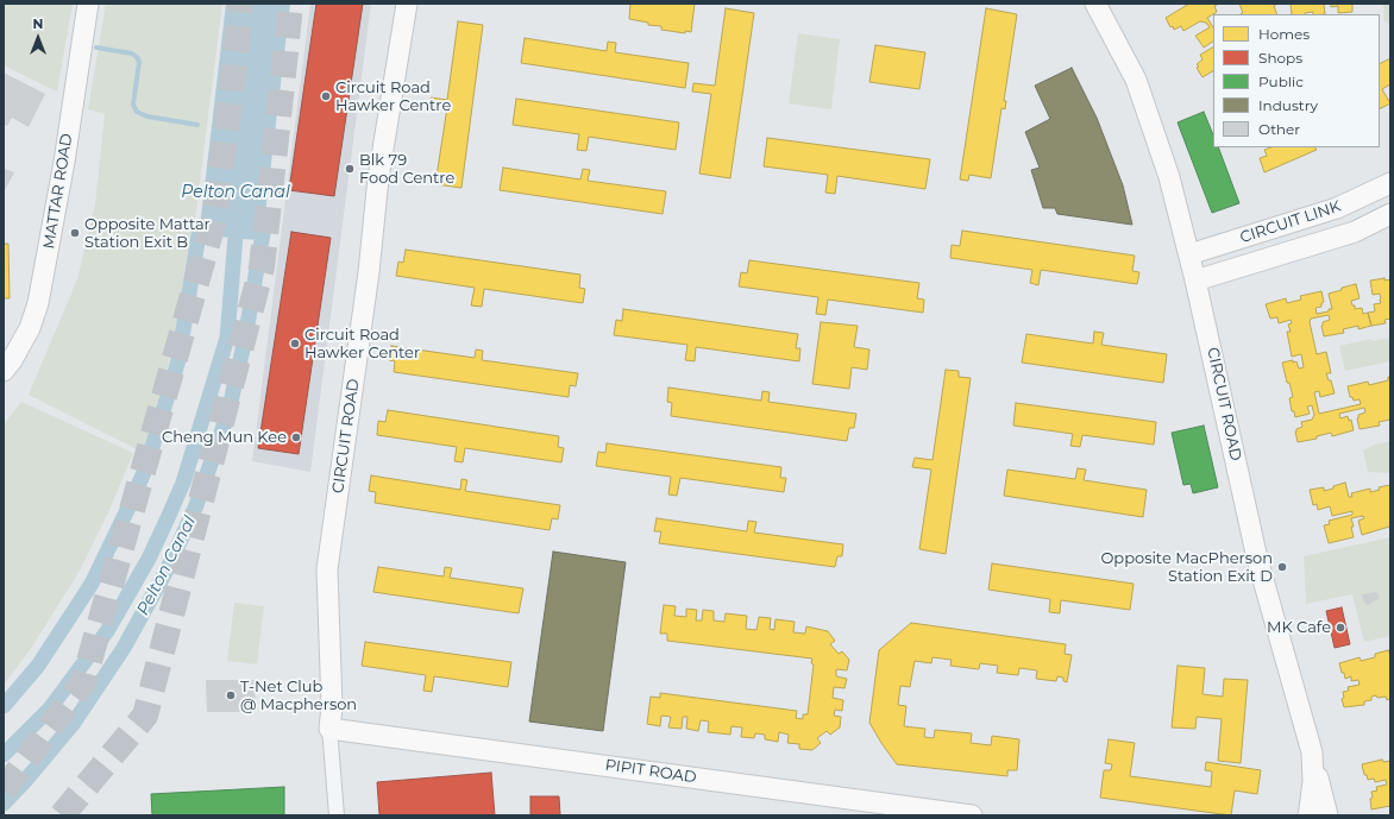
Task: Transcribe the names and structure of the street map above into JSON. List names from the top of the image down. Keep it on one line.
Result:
{"streets":{"street":["MATTAR ROAD","CIRCUIT LINK","CIRCUIT ROAD","PIPIT ROAD"]},"crossings":[["CIRCUIT LINK","CIRCUIT ROAD"],["CIRCUIT ROAD","PIPIT ROAD"]],"water":["Pelton Canal"],"places":["Circuit Road Hawker Centre","Blk 79 Food Centre","Opposite Mattar Station Exit B","Circuit Road Hawker Center","Cheng Mun Kee","Opposite MacPherson Station Exit D","MK Cafe","T-Net Club @ Macpherson"],"legend":["Homes","Shops","Public","Industry","Other"],"north":"top"}
